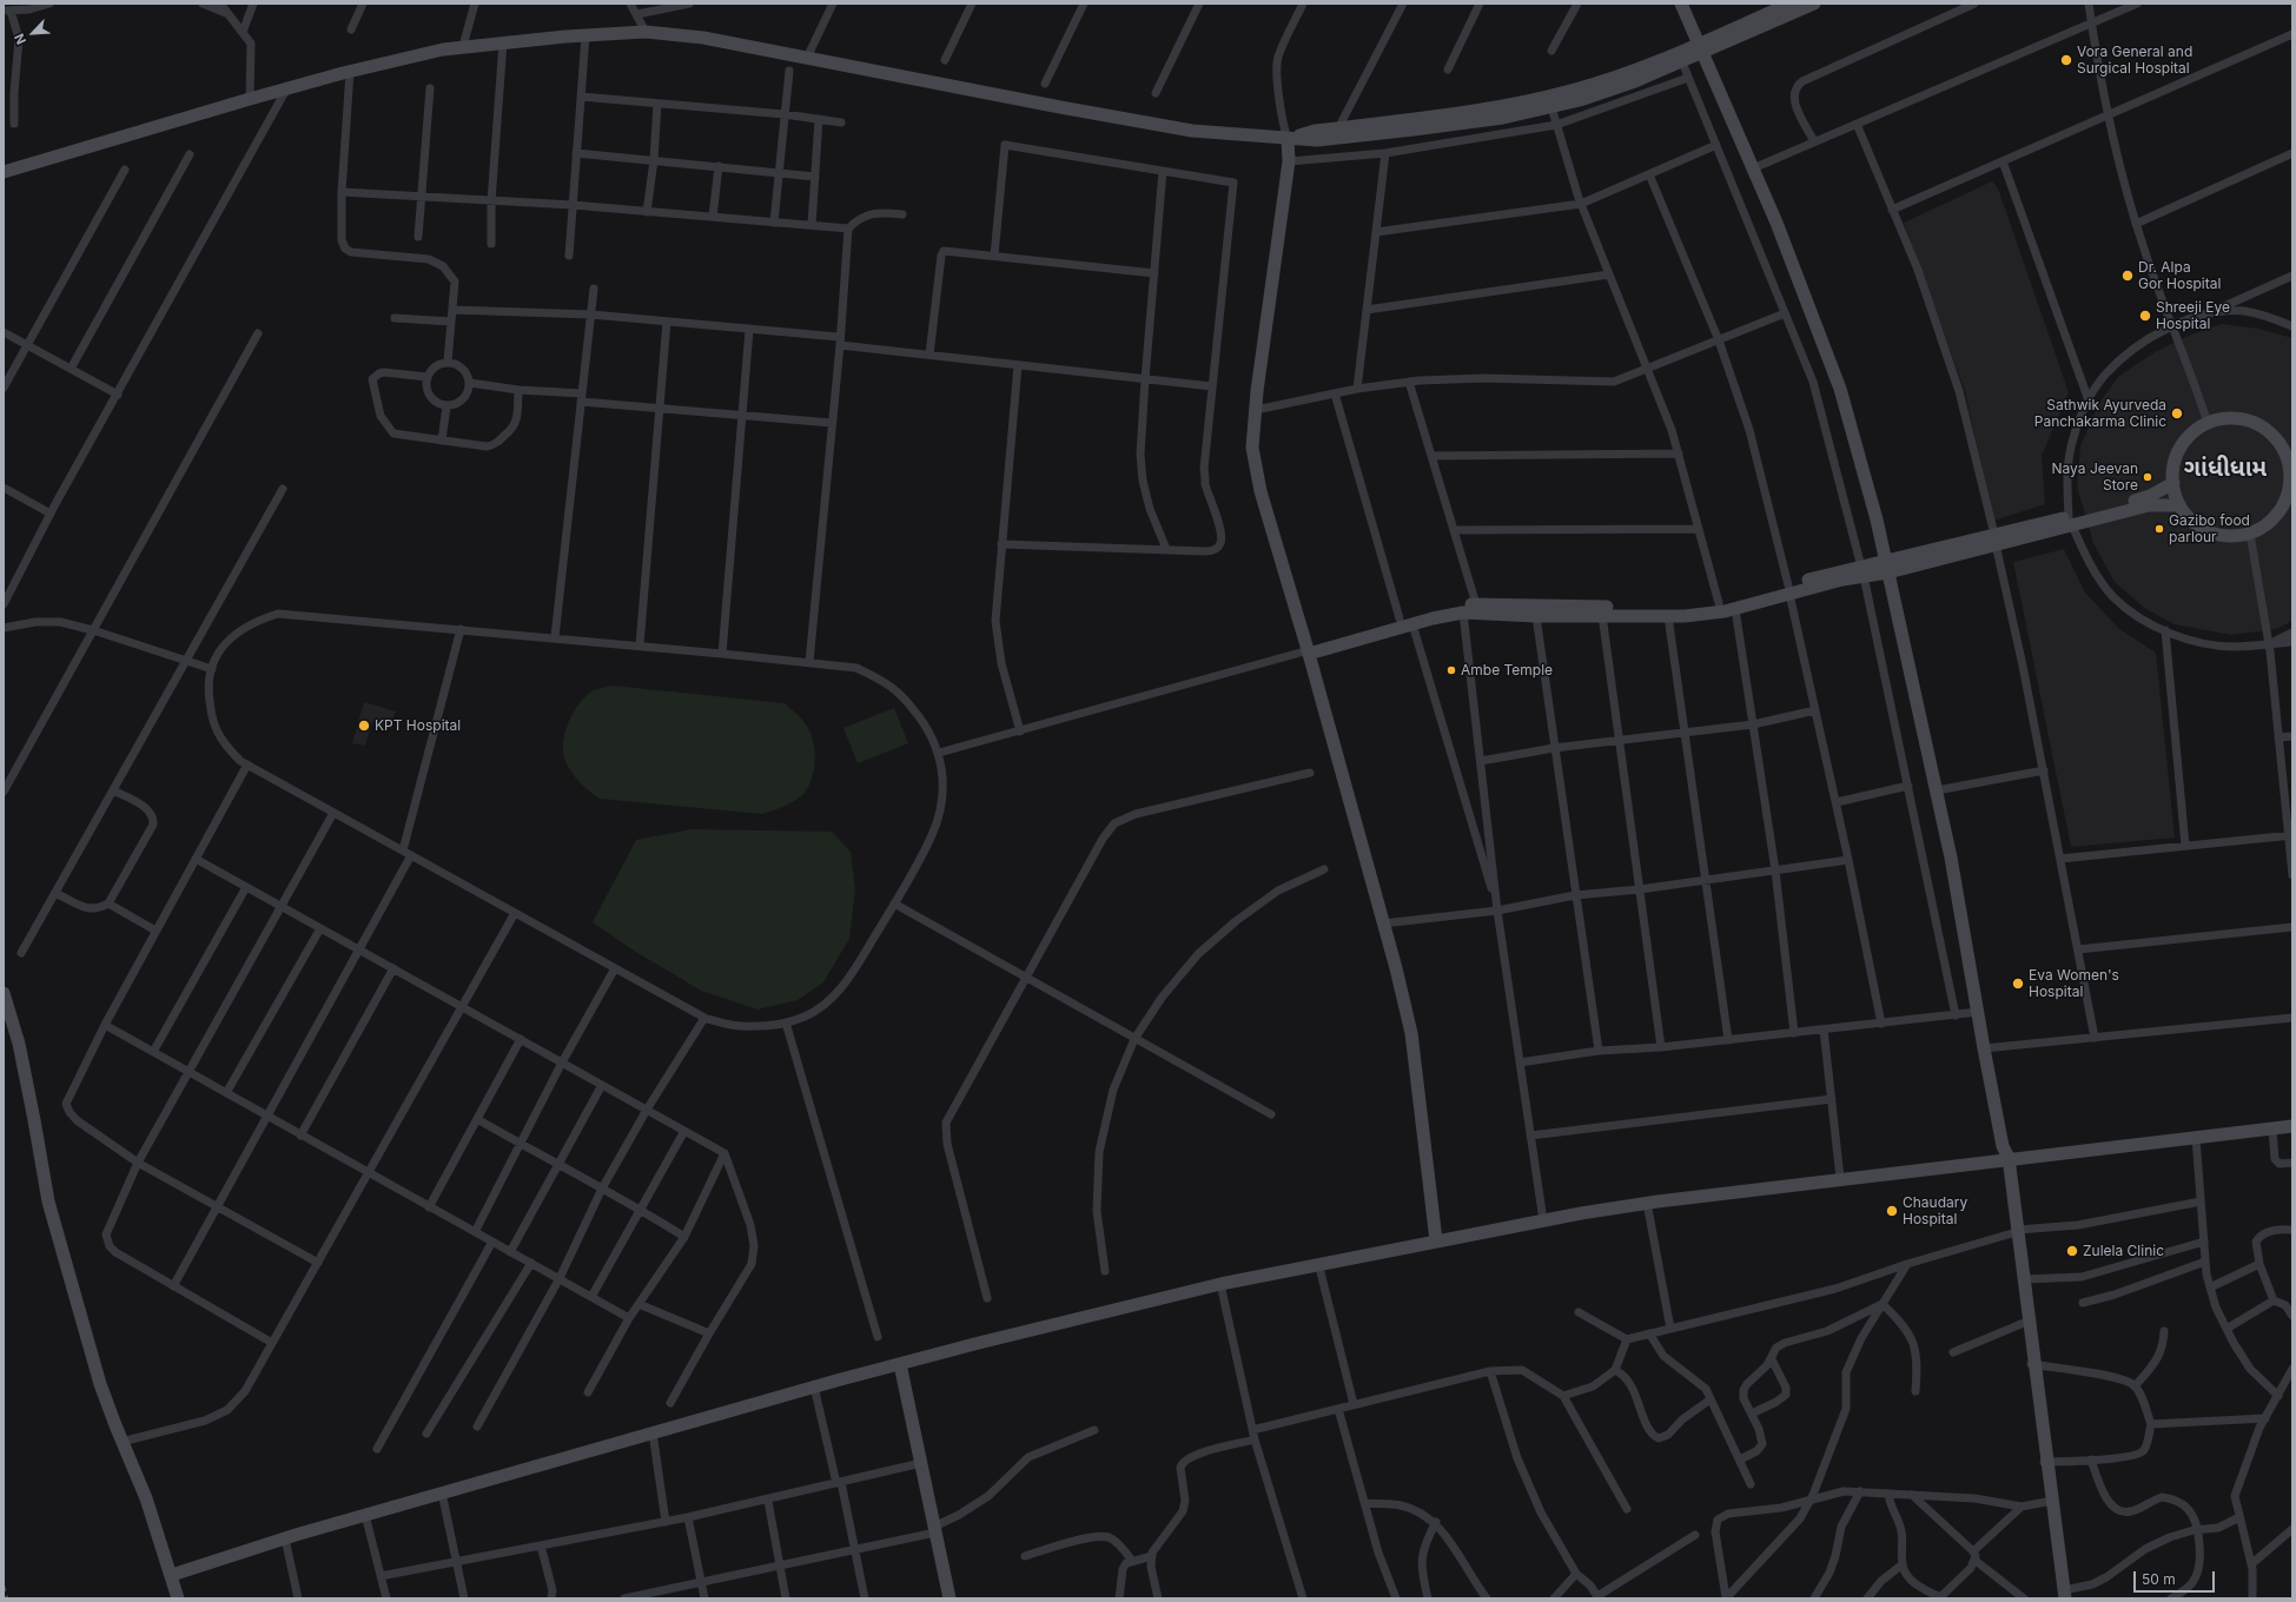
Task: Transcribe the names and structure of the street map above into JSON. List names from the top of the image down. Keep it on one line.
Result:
{"districts":["ગાંધીધામ"],"places":["Vora General and Surgical Hospital","Dr. Alpa Gor Hospital","Shreeji Eye Hospital","Sathwik Ayurveda Panchakarma Clinic","Naya Jeevan Store","Gazibo food parlour","Ambe Temple","KPT Hospital","Eva Women's Hospital","Chaudary Hospital","Zulela Clinic"],"scale_bar":"50 m","north":"bottom left"}
